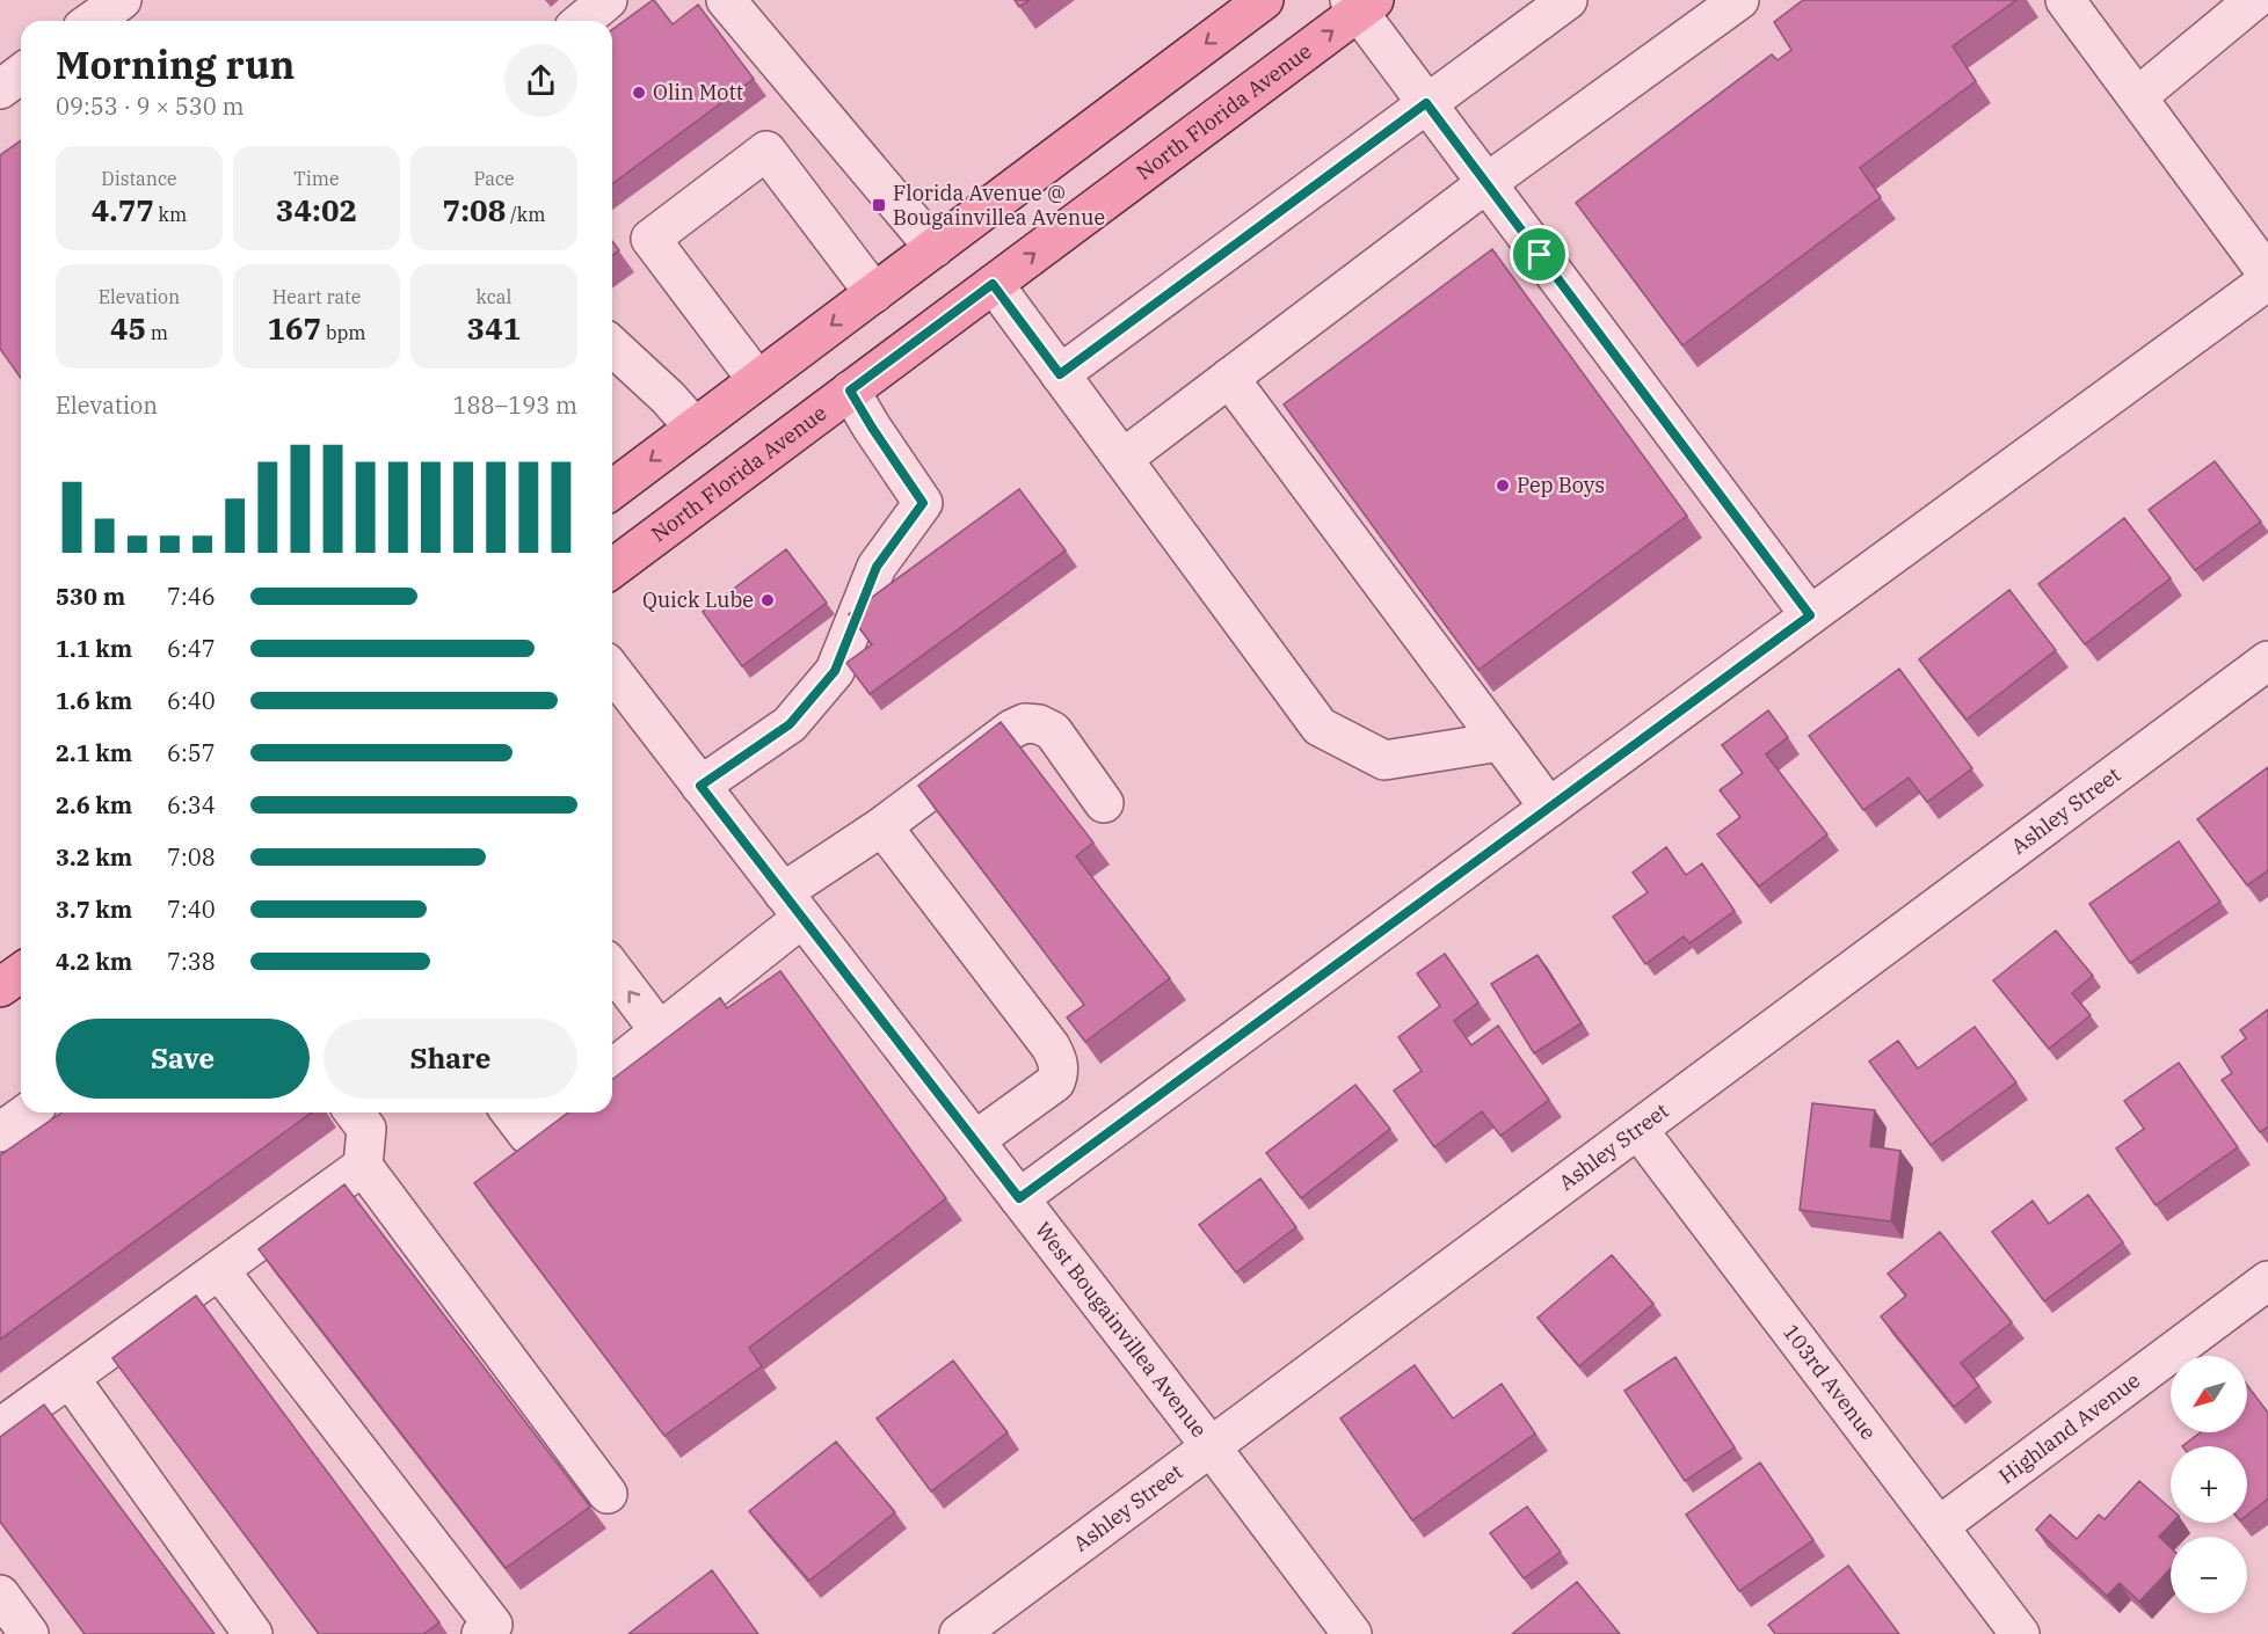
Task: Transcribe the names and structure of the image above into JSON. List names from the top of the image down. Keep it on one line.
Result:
{"streets":{"main road":["North Florida Avenue"],"street":["Ashley Street","West Bougainvillea Avenue","103rd Avenue","Highland Avenue"]},"crossings":[["Ashley Street","West Bougainvillea Avenue"],["Ashley Street","103rd Avenue"],["103rd Avenue","Highland Avenue"]],"places":{"other":["Olin Mott","Pep Boys","Quick Lube"],"transit":["Florida Avenue @ Bougainvillea Avenue"]},"north":"bottom left","page":{"heading":["Morning run","09:53 · 9 × 530 m"],"stats":[["Distance","4.77 km"],["Time","34:02"],["Pace","7:08 /km"],["Elevation","45 m"],["Heart rate","167 bpm"],["kcal","341"]],"chart":["Elevation","188–193 m"],"list":[{"name":"530 m","note":"7:46"},{"name":"1.1 km","note":"6:47"},{"name":"1.6 km","note":"6:40"},{"name":"2.1 km","note":"6:57"},{"name":"2.6 km","note":"6:34"},{"name":"3.2 km","note":"7:08"},{"name":"3.7 km","note":"7:40"},{"name":"4.2 km","note":"7:38"}],"buttons":["Save","Share"],"map_buttons":["+","−"]}}
